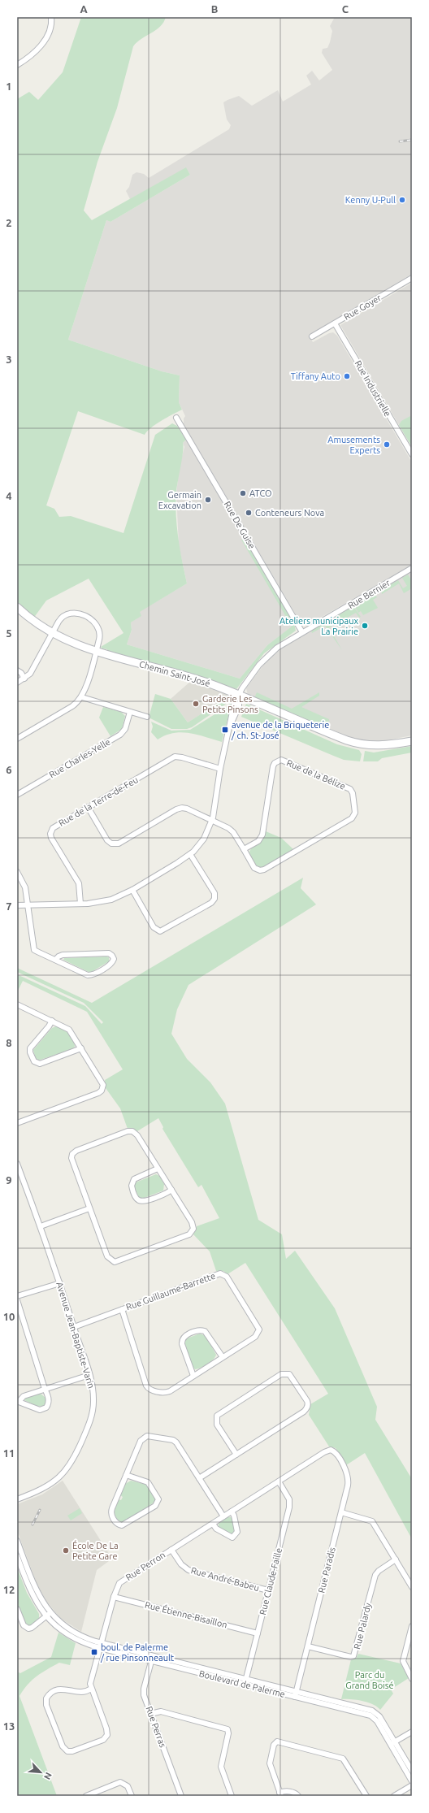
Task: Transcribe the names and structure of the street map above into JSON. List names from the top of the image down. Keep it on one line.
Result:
{"streets":{"street":["Rue Goyer","Rue Industrielle","Rue De Guise","Rue Bernier","Chemin Saint-José","Rue Charles-Yelle","Rue de la Bélize","Rue de la Terre-de-Feu","Rue Guillaume-Barrette","Avenue Jean-Baptiste-Varin","Rue Perron","Rue Paradis","Rue André-Babeu","Rue Claude-Faille","Rue Étienne-Bisaillon","Rue Palardy","Boulevard de Palerme","Rue Perras"]},"crossings":[["Rue Goyer","Rue Industrielle"],["Rue De Guise","Rue Bernier"],["Rue Bernier","Chemin Saint-José"],["Rue Bernier","Rue de la Bélize"],["Rue Bernier","Rue de la Terre-de-Feu"],["Rue de la Bélize","Rue de la Terre-de-Feu"],["Rue Guillaume-Barrette","Avenue Jean-Baptiste-Varin"],["Rue Perron","Rue Paradis"],["Rue Perron","Rue André-Babeu"],["Rue Perron","Rue Claude-Faille"],["Rue Perron","Rue Étienne-Bisaillon"],["Rue Perron","Boulevard de Palerme"],["Rue Paradis","Rue Palardy"],["Rue Paradis","Boulevard de Palerme"],["Rue André-Babeu","Rue Claude-Faille"],["Rue Claude-Faille","Rue Étienne-Bisaillon"],["Rue Claude-Faille","Boulevard de Palerme"],["Boulevard de Palerme","Rue Perras"]],"parks":["Parc du Grand Boisé"],"places":{"other":["Kenny U-Pull","Tiffany Auto","Amusements Experts","ATCO","Germain Excavation","Conteneurs Nova","Ateliers municipaux La Prairie","Garderie Les Petits Pinsons","École De La Petite Gare"],"transit":["avenue de la Briqueterie / ch. St-José","boul. de Palerme / rue Pinsonneault"]},"north":"bottom right","grid":{"columns":["A","B","C"],"rows":["1","2","3","4","5","6","7","8","9","10","11","12","13"]}}
